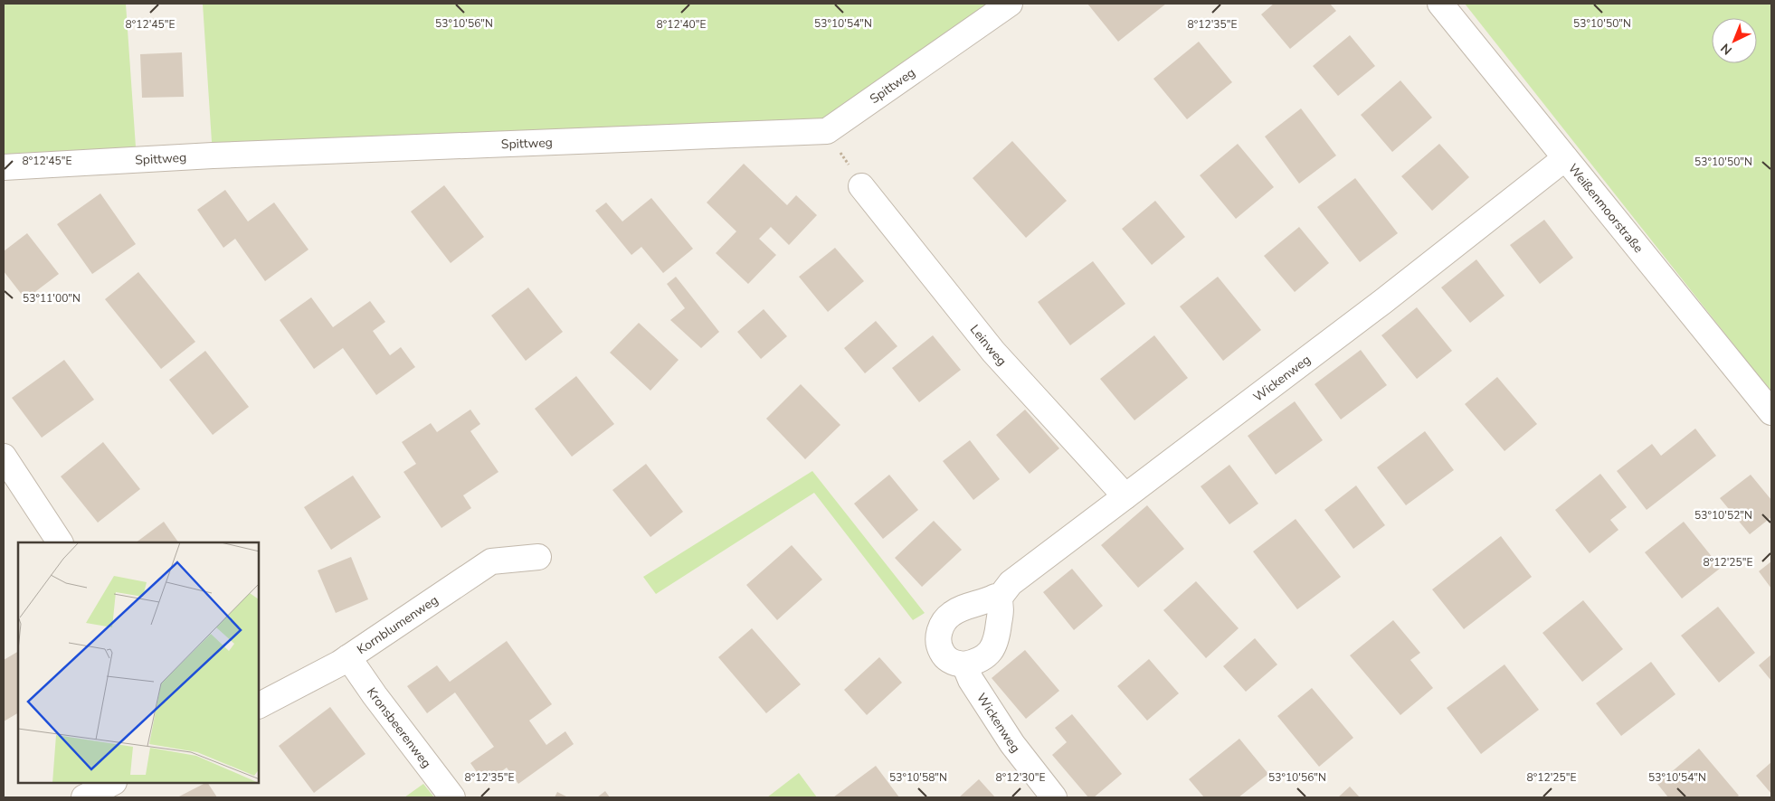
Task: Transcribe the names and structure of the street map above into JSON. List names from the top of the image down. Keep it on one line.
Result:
{"streets":{"street":["Spittweg","Weißenmoorstraße","Leinweg","Wickenweg","Kornblumenweg","Kronsbeerenweg"]},"crossings":[["Weißenmoorstraße","Wickenweg"],["Leinweg","Wickenweg"],["Kornblumenweg","Kronsbeerenweg"]],"north":"bottom left","coordinates":["53°10'56\"N","53°10'54\"N","53°10'50\"N","8°12'45\"E","8°12'40\"E","8°12'35\"E","53°11'00\"N","53°10'52\"N","8°12'25\"E","8°12'30\"E","53°10'58\"N"]}
